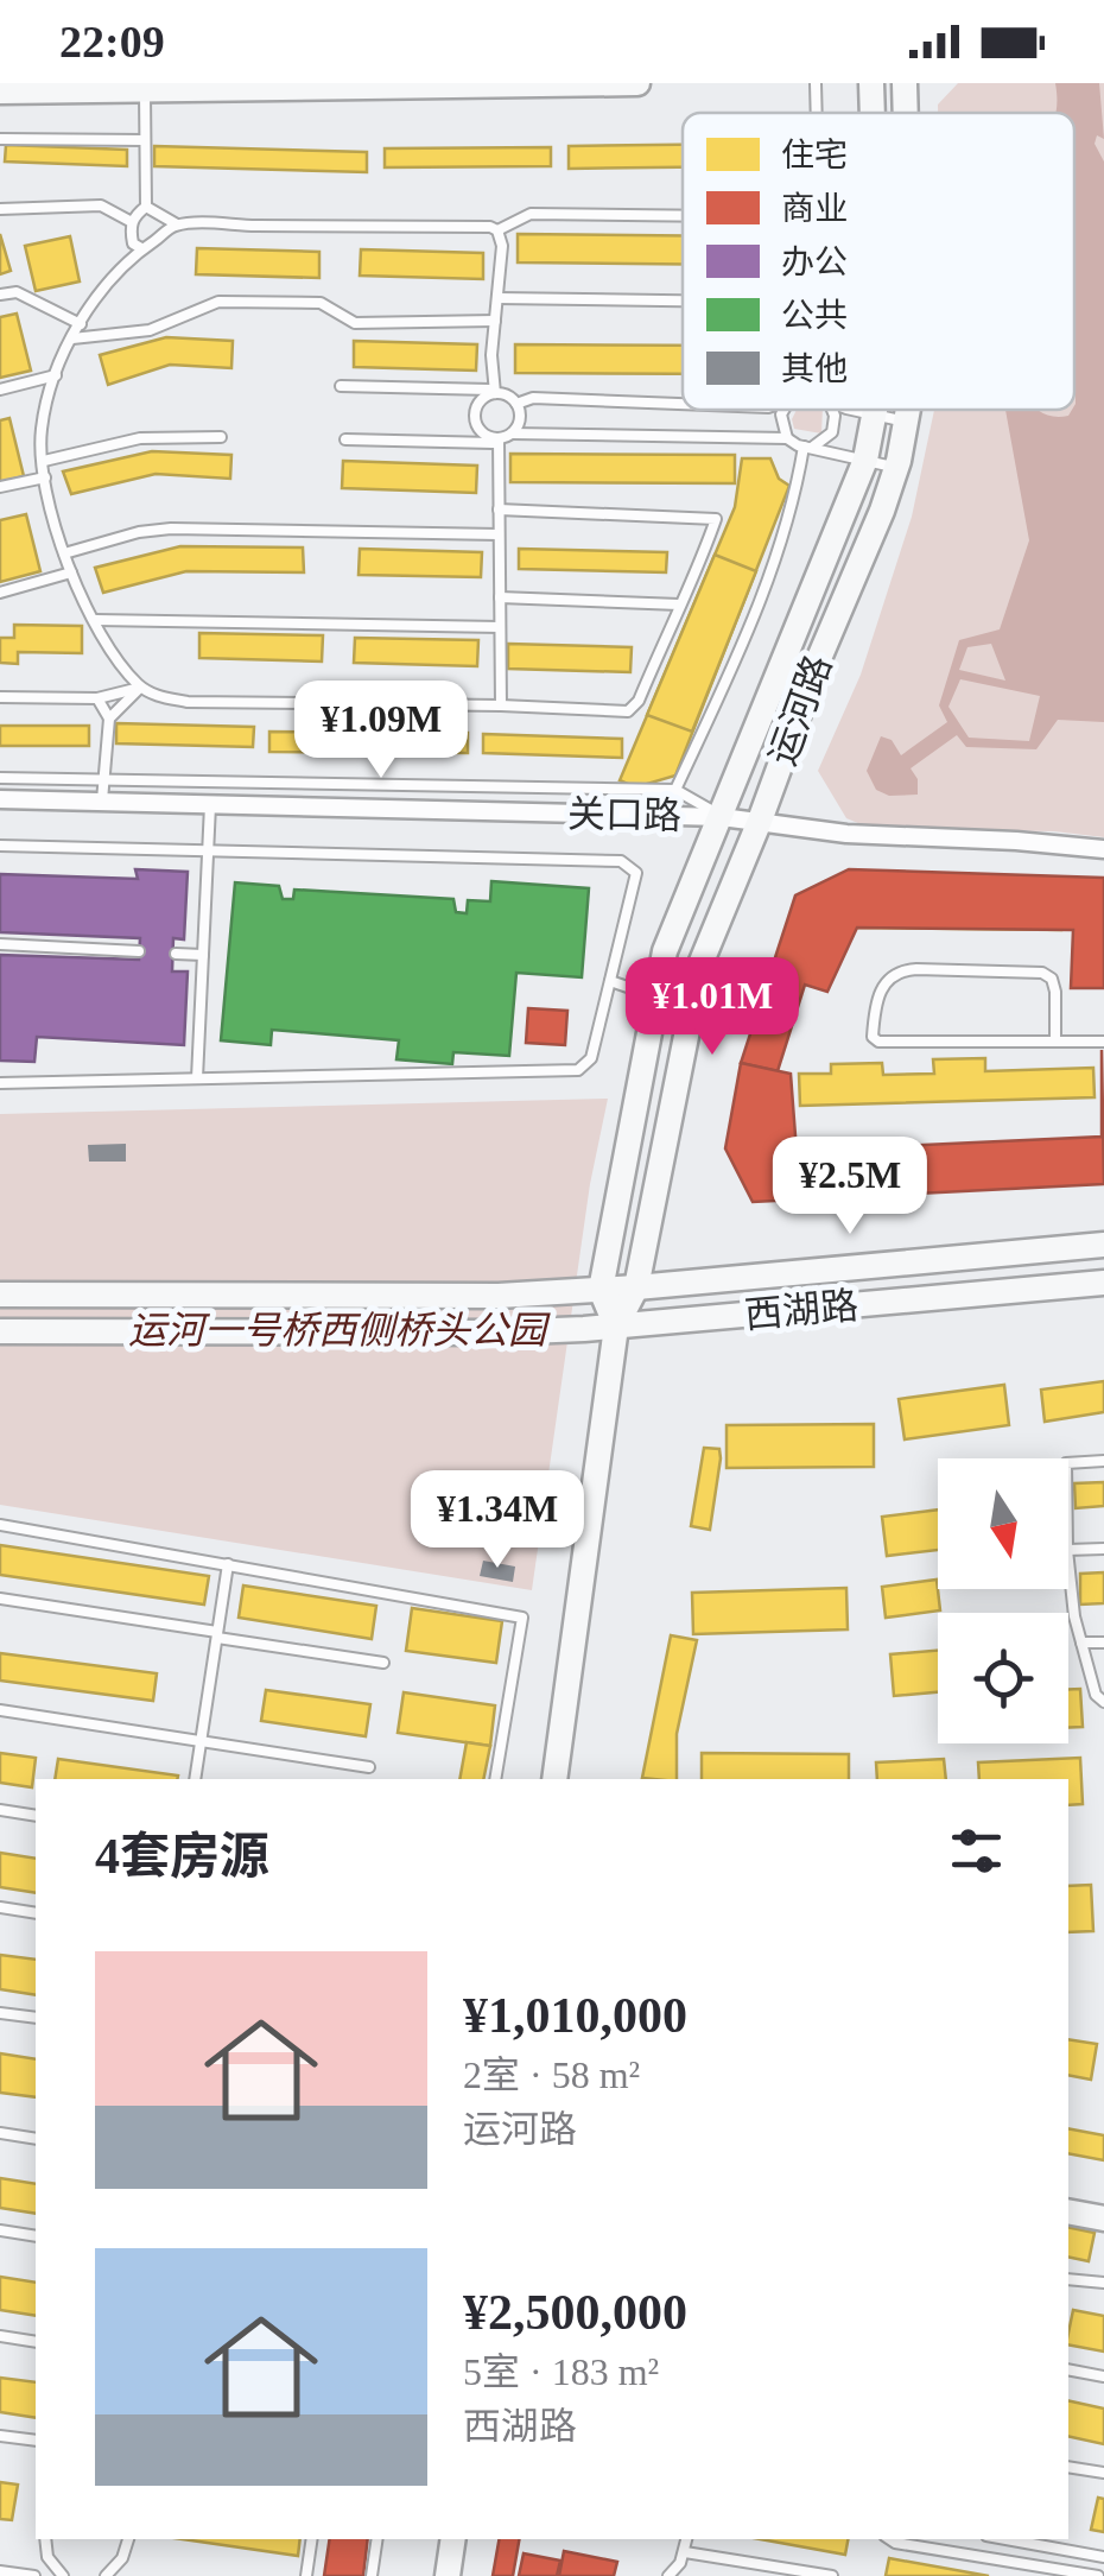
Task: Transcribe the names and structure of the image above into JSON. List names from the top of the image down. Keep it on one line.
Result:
{"streets":{"street":["运河路","关口路","西湖路"]},"crossings":[["运河路","关口路"],["运河路","西湖路"]],"parks":["运河一号桥西侧桥头公园"],"legend":["住宅","商业","办公","公共","其他"],"north":"bottom","page":{"status":"22:09","price":["¥1.09M","¥1.01M","¥2.5M","¥1.34M"],"heading":"4套房源","list":[{"name":"¥1,010,000","note":"2室 · 58 m² · 运河路"},{"name":"¥2,500,000","note":"5室 · 183 m² · 西湖路"}]}}
